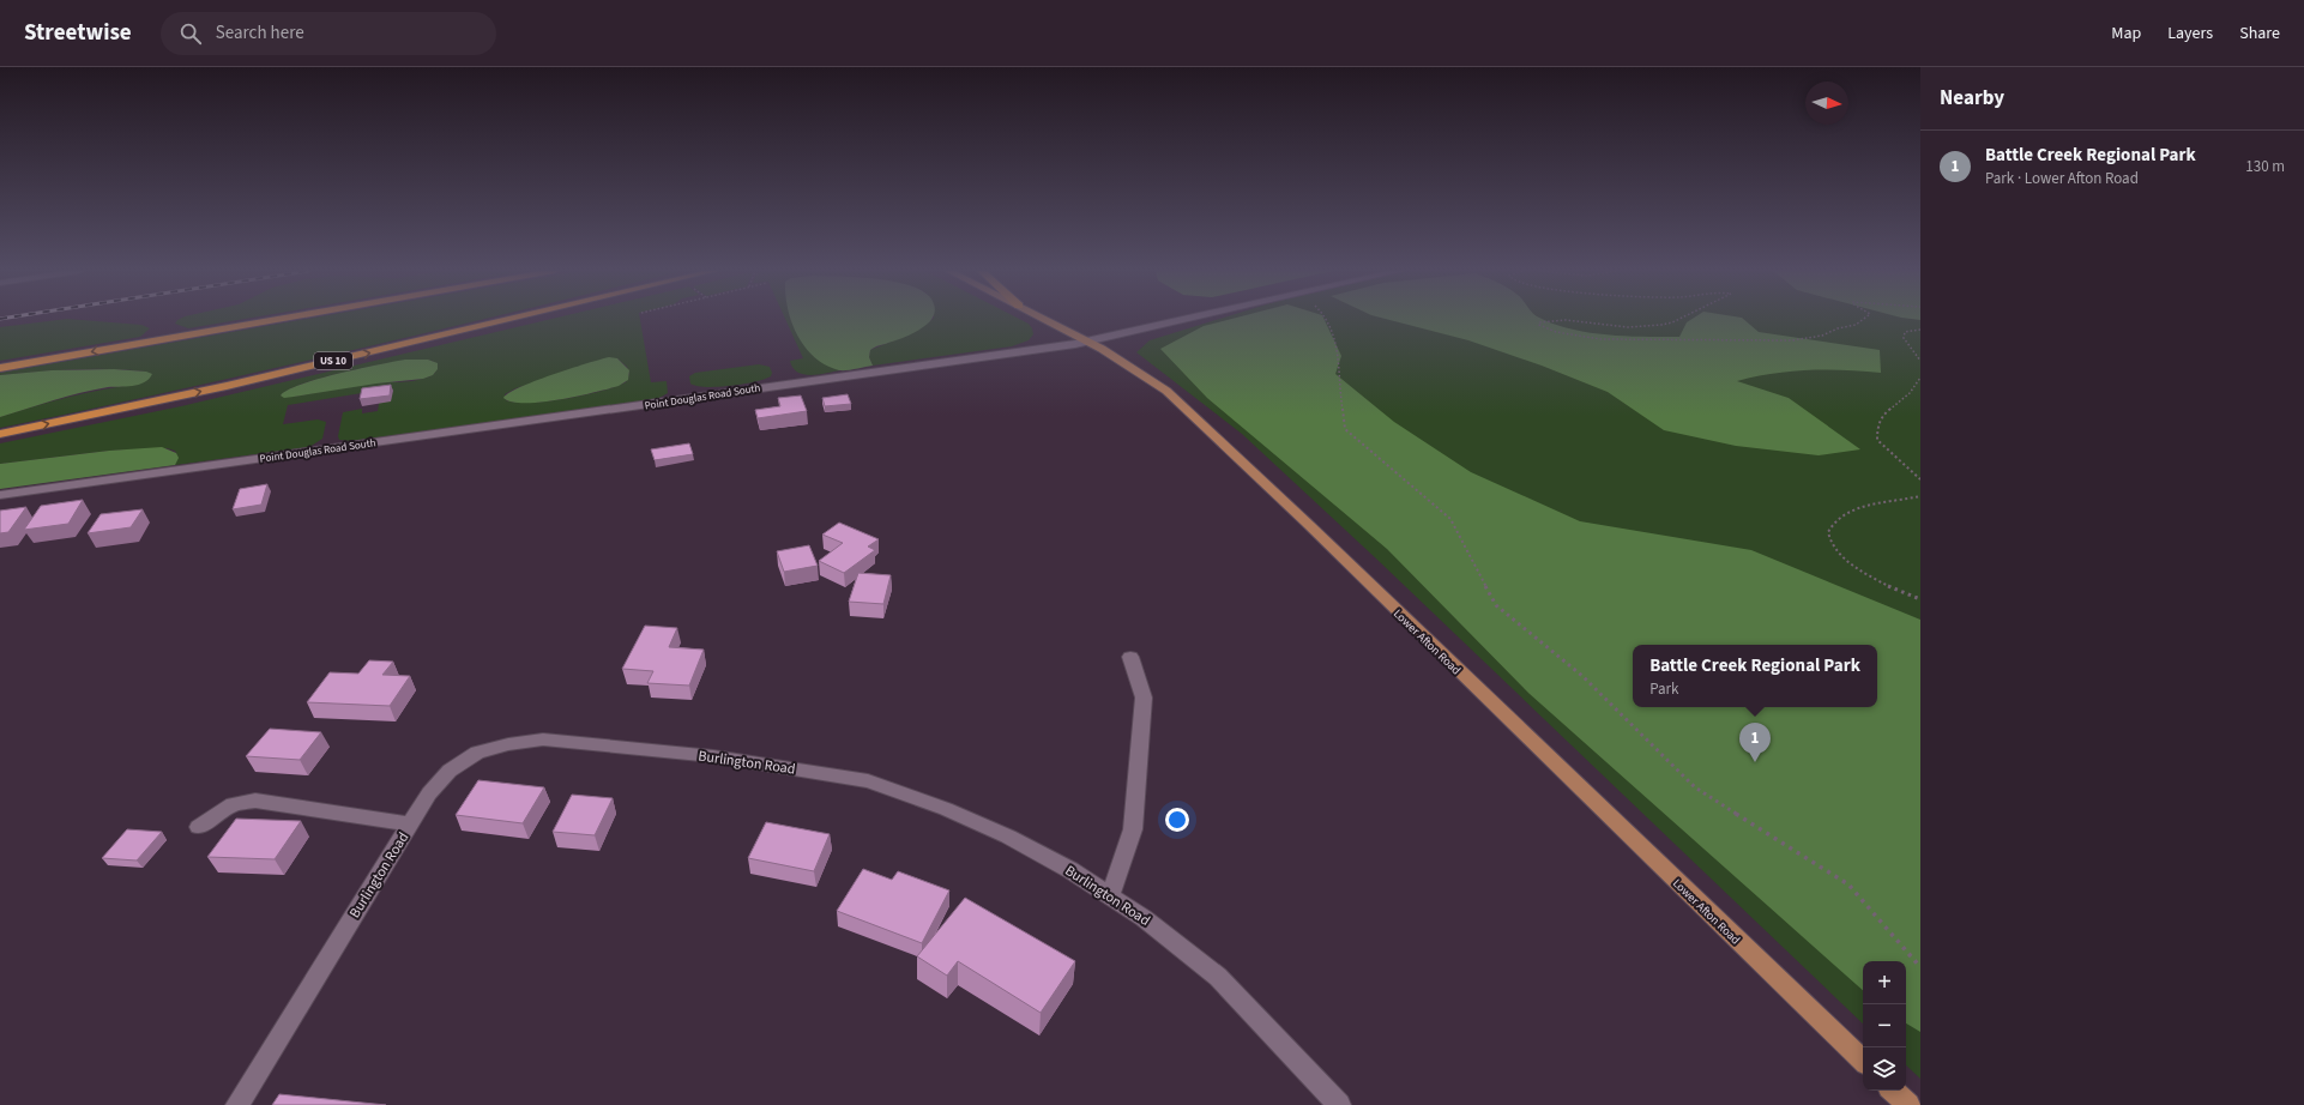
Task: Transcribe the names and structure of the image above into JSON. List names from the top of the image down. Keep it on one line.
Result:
{"streets":{"highway":["US 10"],"main road":["Lower Afton Road"],"street":["Point Douglas Road South","Burlington Road"]},"crossings":[["Point Douglas Road South","Lower Afton Road"]],"north":"right","page":{"header":"Streetwise","search":"Search here","nav":["Map","Layers","Share"],"heading":"Nearby","list":[{"mark":"1","name":"Battle Creek Regional Park","note":"Park · Lower Afton Road","value":"130 m"}],"popup":["Battle Creek Regional Park","Park"],"pins":"1","map_buttons":["+","−"]}}
